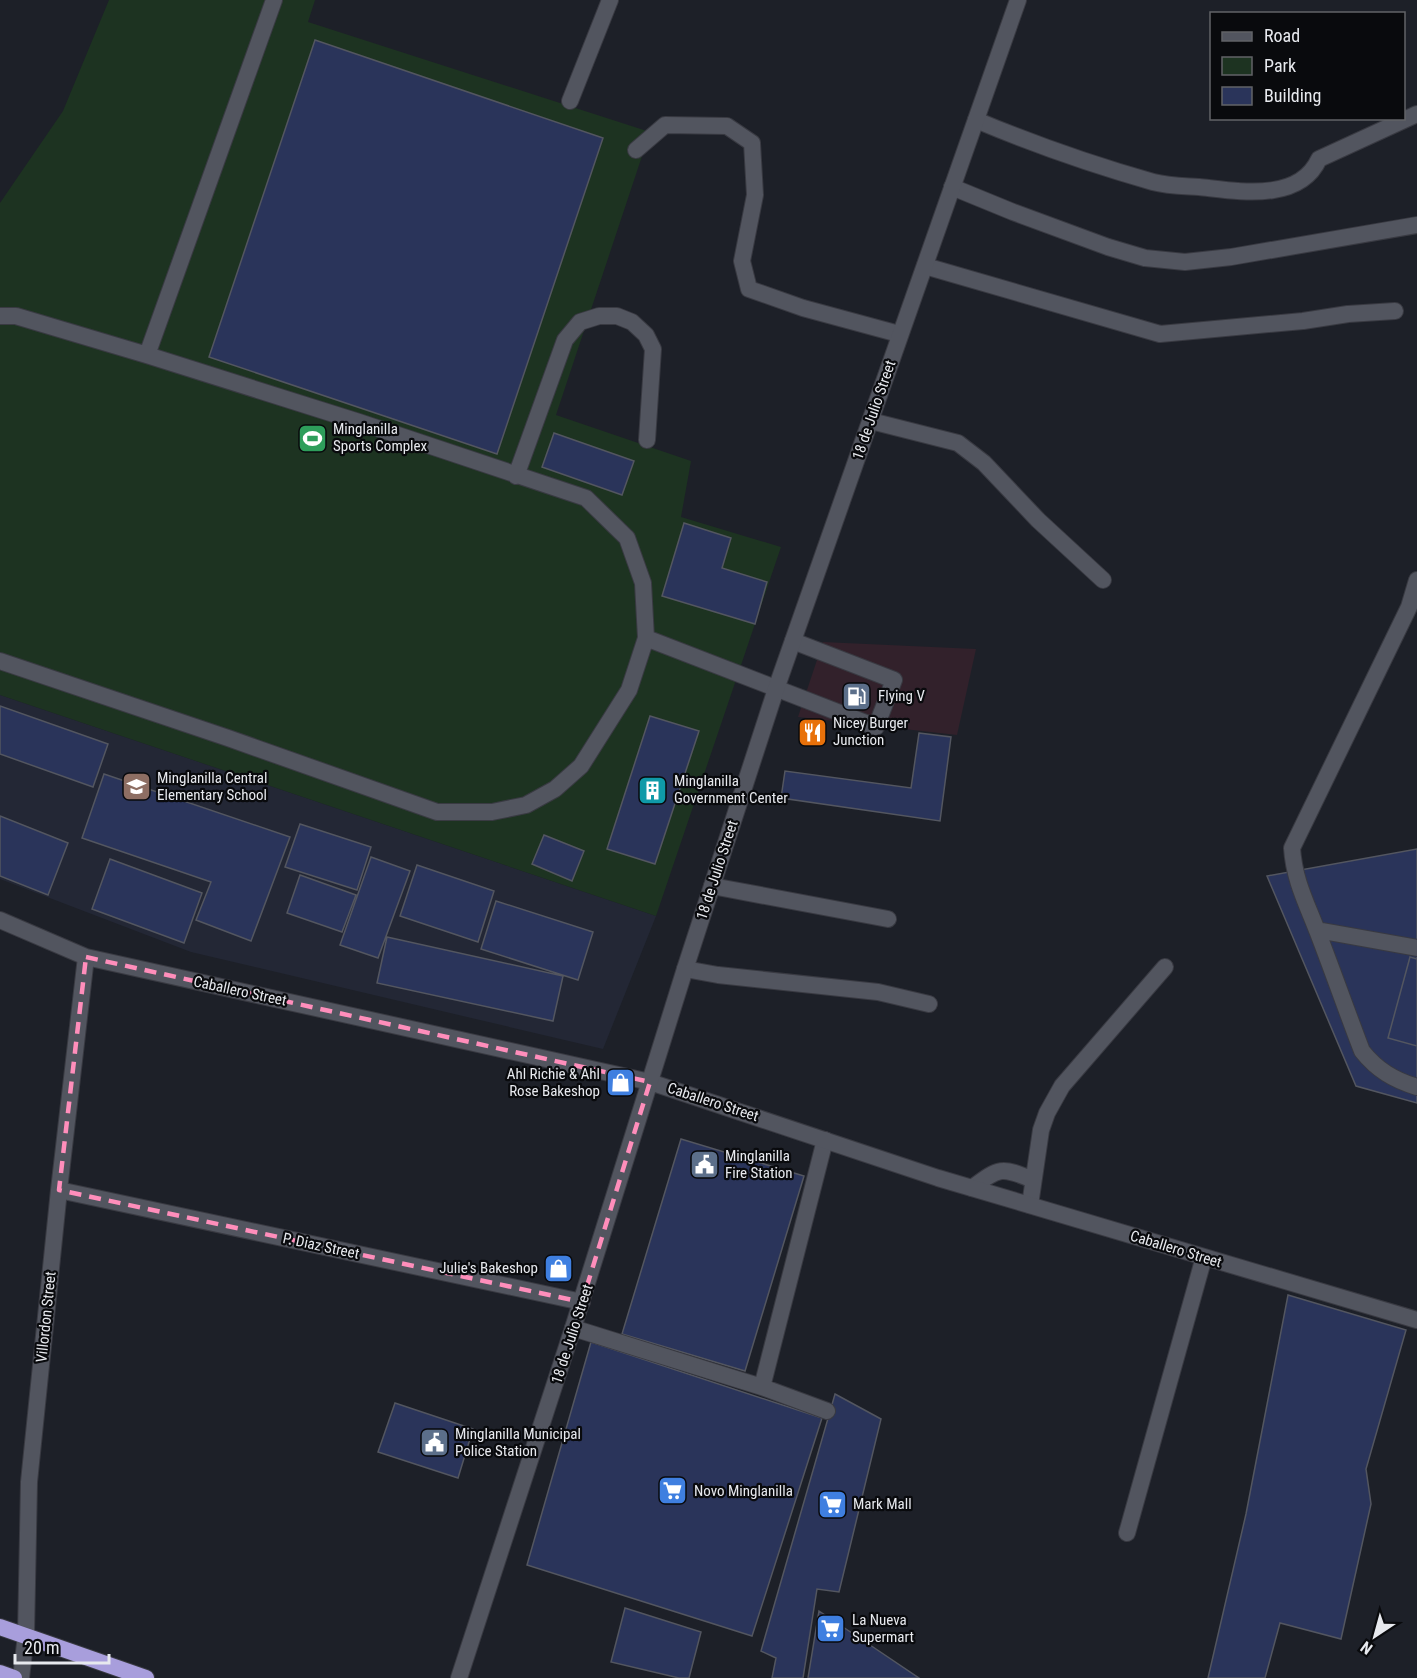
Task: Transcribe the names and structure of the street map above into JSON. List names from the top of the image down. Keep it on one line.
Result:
{"streets":{"street":["18 de Julio Street","Caballero Street","P. Diaz Street","Villordon Street"]},"crossings":[["18 de Julio Street","Caballero Street"],["18 de Julio Street","P. Diaz Street"],["Caballero Street","Villordon Street"],["P. Diaz Street","Villordon Street"]],"places":{"sports":["Minglanilla Sports Complex"],"fuel station":["Flying V"],"restaurant":["Nicey Burger Junction"],"school or university":["Minglanilla Central Elementary School"],"building":["Minglanilla Government Center"],"shop":["Ahl Richie & Ahl Rose Bakeshop","Julie's Bakeshop"],"public building":["Minglanilla Fire Station","Minglanilla Municipal Police Station"],"supermarket":["Novo Minglanilla","Mark Mall","La Nueva Supermart"]},"legend":["Road","Park","Building"],"scale_bar":"20 m","north":"bottom left"}
